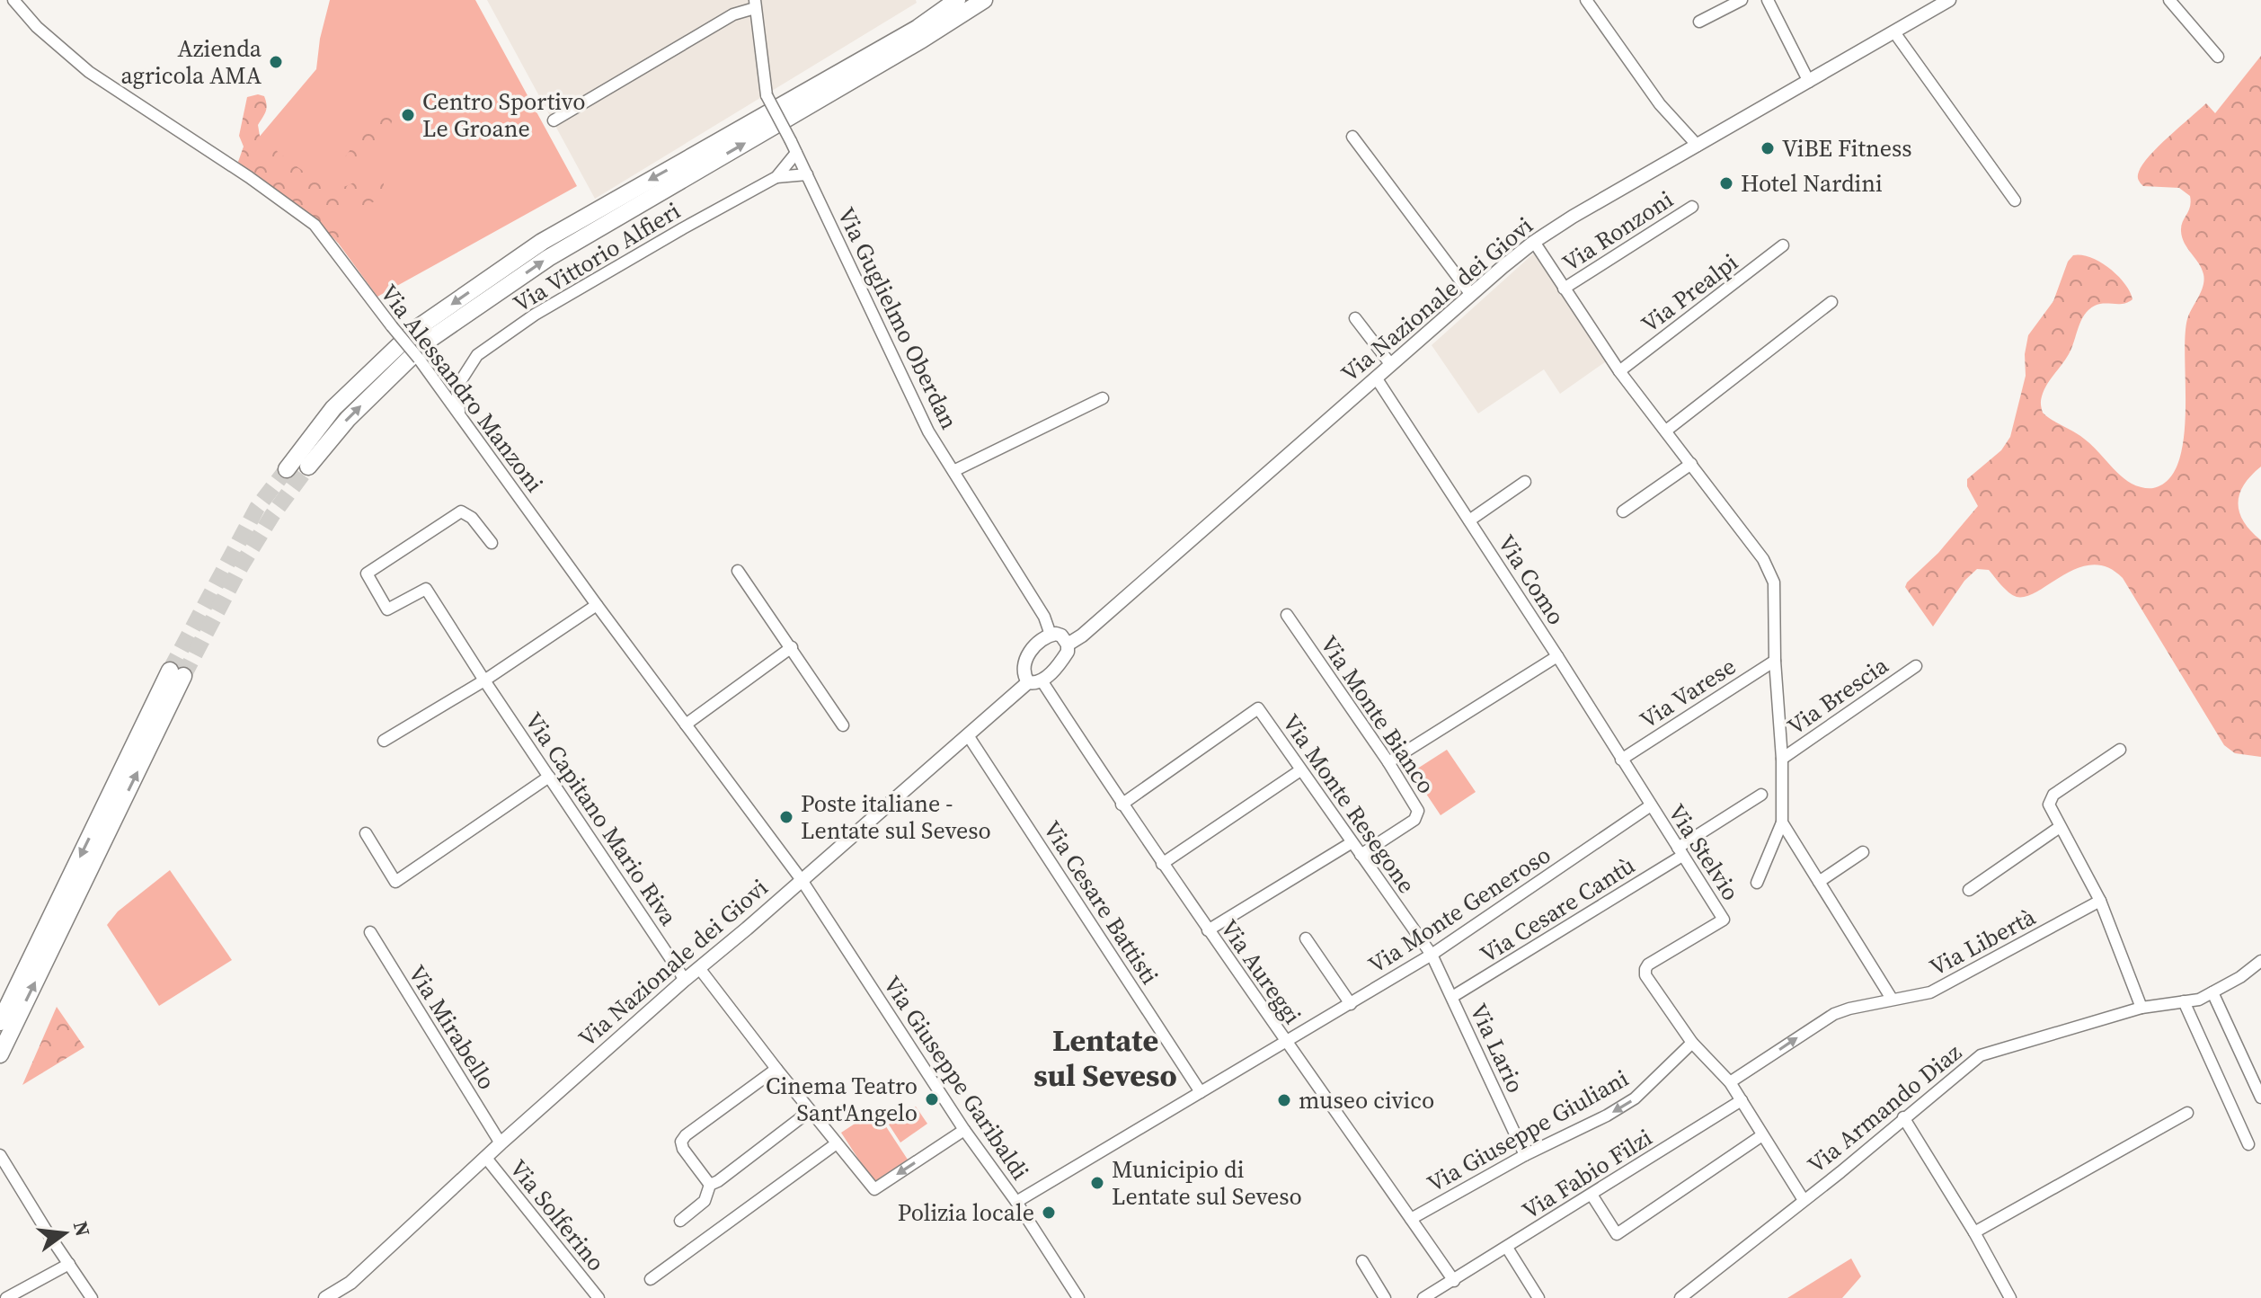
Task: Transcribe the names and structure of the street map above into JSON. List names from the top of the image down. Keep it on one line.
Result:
{"streets":{"main road":["Via Nazionale dei Giovi"],"street":["Via Ronzoni","Via Vittorio Alfieri","Via Prealpi","Via Guglielmo Oberdan","Via Alessandro Manzoni","Via Como","Via Varese","Via Brescia","Via Monte Bianco","Via Monte Resegone","Via Capitano Mario Riva","Via Stelvio","Via Cesare Battisti","Via Monte Generoso","Via Cesare Cantù","Via Libertà","Via Aureggi","Via Mirabello","Via Lario","Via Giuseppe Garibaldi","Via Armando Diaz","Via Giuseppe Giuliani","Via Fabio Filzi","Via Solferino"]},"crossings":[["Via Vittorio Alfieri","Via Guglielmo Oberdan"],["Via Vittorio Alfieri","Via Alessandro Manzoni"],["Via Nazionale dei Giovi","Via Alessandro Manzoni"],["Via Nazionale dei Giovi","Via Como"],["Via Nazionale dei Giovi","Via Capitano Mario Riva"],["Via Nazionale dei Giovi","Via Cesare Battisti"],["Via Nazionale dei Giovi","Via Aureggi"],["Via Nazionale dei Giovi","Via Mirabello"],["Via Nazionale dei Giovi","Via Giuseppe Garibaldi"],["Via Nazionale dei Giovi","Via Solferino"],["Via Alessandro Manzoni","Via Giuseppe Garibaldi"],["Via Como","Via Varese"],["Via Como","Via Stelvio"],["Via Como","Via Monte Generoso"],["Via Monte Bianco","Via Monte Resegone"],["Via Monte Resegone","Via Monte Generoso"],["Via Monte Resegone","Via Cesare Cantù"],["Via Monte Resegone","Via Aureggi"],["Via Monte Resegone","Via Lario"],["Via Stelvio","Via Monte Generoso"],["Via Stelvio","Via Cesare Cantù"],["Via Stelvio","Via Giuseppe Giuliani"],["Via Cesare Battisti","Via Monte Generoso"],["Via Monte Generoso","Via Aureggi"],["Via Monte Generoso","Via Giuseppe Garibaldi"],["Via Cesare Cantù","Via Lario"],["Via Aureggi","Via Giuseppe Giuliani"],["Via Aureggi","Via Fabio Filzi"],["Via Lario","Via Giuseppe Giuliani"]],"one_way":["Via Libertà","Via Giuseppe Giuliani"],"districts":["Lentate sul Seveso"],"places":["Azienda agricola AMA","Centro Sportivo Le Groane","ViBE Fitness","Hotel Nardini","Poste italiane - Lentate sul Seveso","Cinema Teatro Sant'Angelo","museo civico","Municipio di Lentate sul Seveso","Polizia locale"],"north":"right"}
